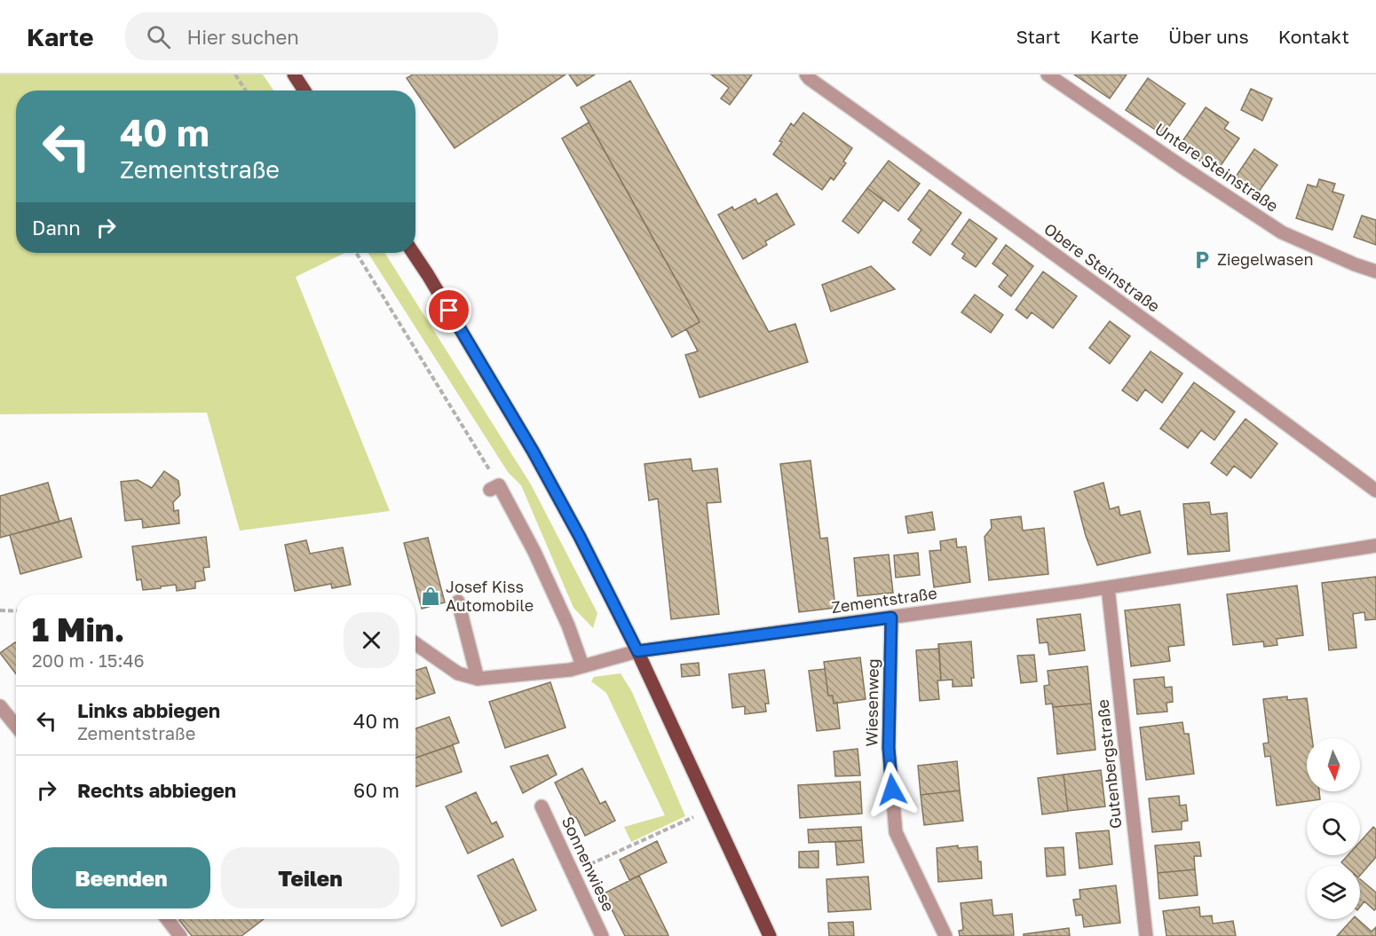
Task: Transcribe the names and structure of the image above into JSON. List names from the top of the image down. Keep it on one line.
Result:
{"streets":{"street":["Untere Steinstraße","Obere Steinstraße","Zementstraße","Wiesenweg","Gutenbergstraße","Sonnenwiese"]},"crossings":[["Zementstraße","Wiesenweg"],["Zementstraße","Gutenbergstraße"]],"places":{"parking":["Ziegelwasen"],"shop":["Josef Kiss Automobile"]},"north":"bottom","page":{"header":"Karte","search":"Hier suchen","nav":["Start","Karte","Über uns","Kontakt"],"turn":["40 m","Zementstraße"],"then":"Dann","heading":["1 Min.","200 m · 15:46"],"list":[{"name":"Links abbiegen","note":"Zementstraße","value":"40 m"},{"name":"Rechts abbiegen","value":"60 m"}],"buttons":["Beenden","Teilen"]}}
